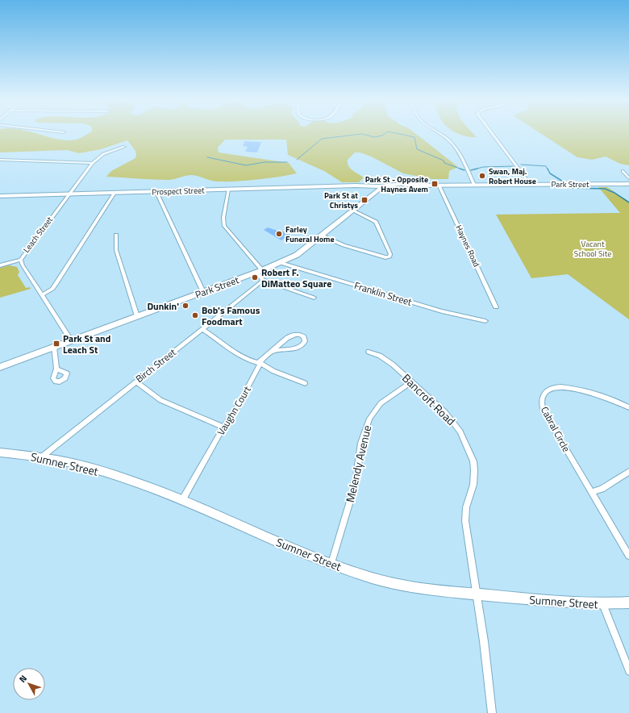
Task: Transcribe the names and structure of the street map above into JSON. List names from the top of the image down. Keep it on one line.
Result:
{"streets":{"main road":["Park Street","Prospect Street","Sumner Street"],"street":["Leach Street","Haynes Road","Franklin Street","Birch Street","Bancroft Road","Vaughn Court","Cabral Circle","Melendy Avenue"]},"crossings":[["Park Street","Prospect Street"],["Park Street","Leach Street"],["Park Street","Haynes Road"],["Park Street","Franklin Street"],["Prospect Street","Leach Street"],["Birch Street","Sumner Street"],["Bancroft Road","Sumner Street"],["Bancroft Road","Melendy Avenue"],["Vaughn Court","Sumner Street"],["Sumner Street","Melendy Avenue"]],"parks":["Vacant School Site"],"places":{"other":["Swan, Maj. Robert House","Farley Funeral Home","Robert F. DiMatteo Square","Dunkin'","Bob's Famous Foodmart"],"transit":["Park St - Opposite Haynes Avem","Park St at Christys","Park St and Leach St"]},"north":"top left"}
